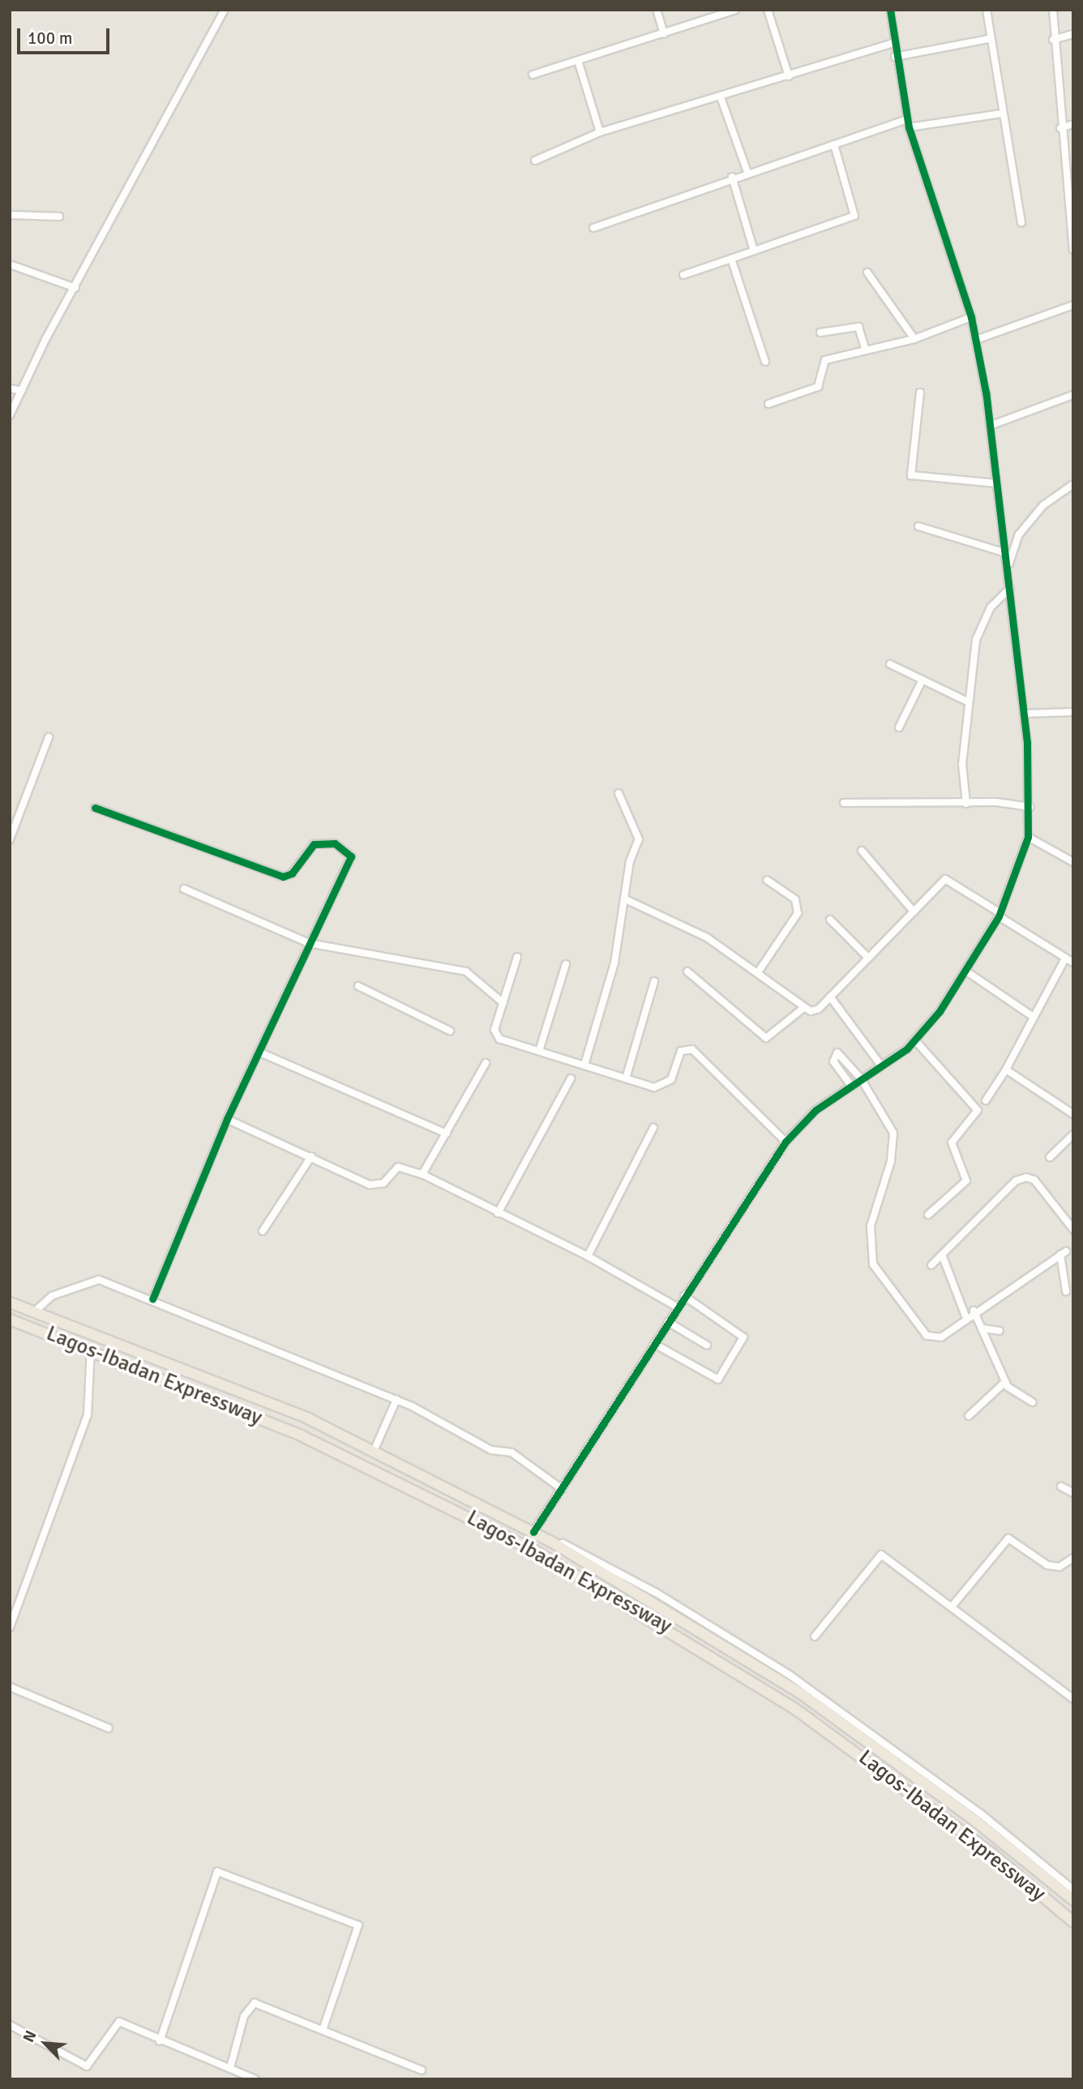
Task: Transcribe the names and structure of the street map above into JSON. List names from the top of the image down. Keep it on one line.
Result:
{"streets":{"highway":["Lagos-Ibadan Expressway"]},"scale_bar":"100 m","north":"top left"}
